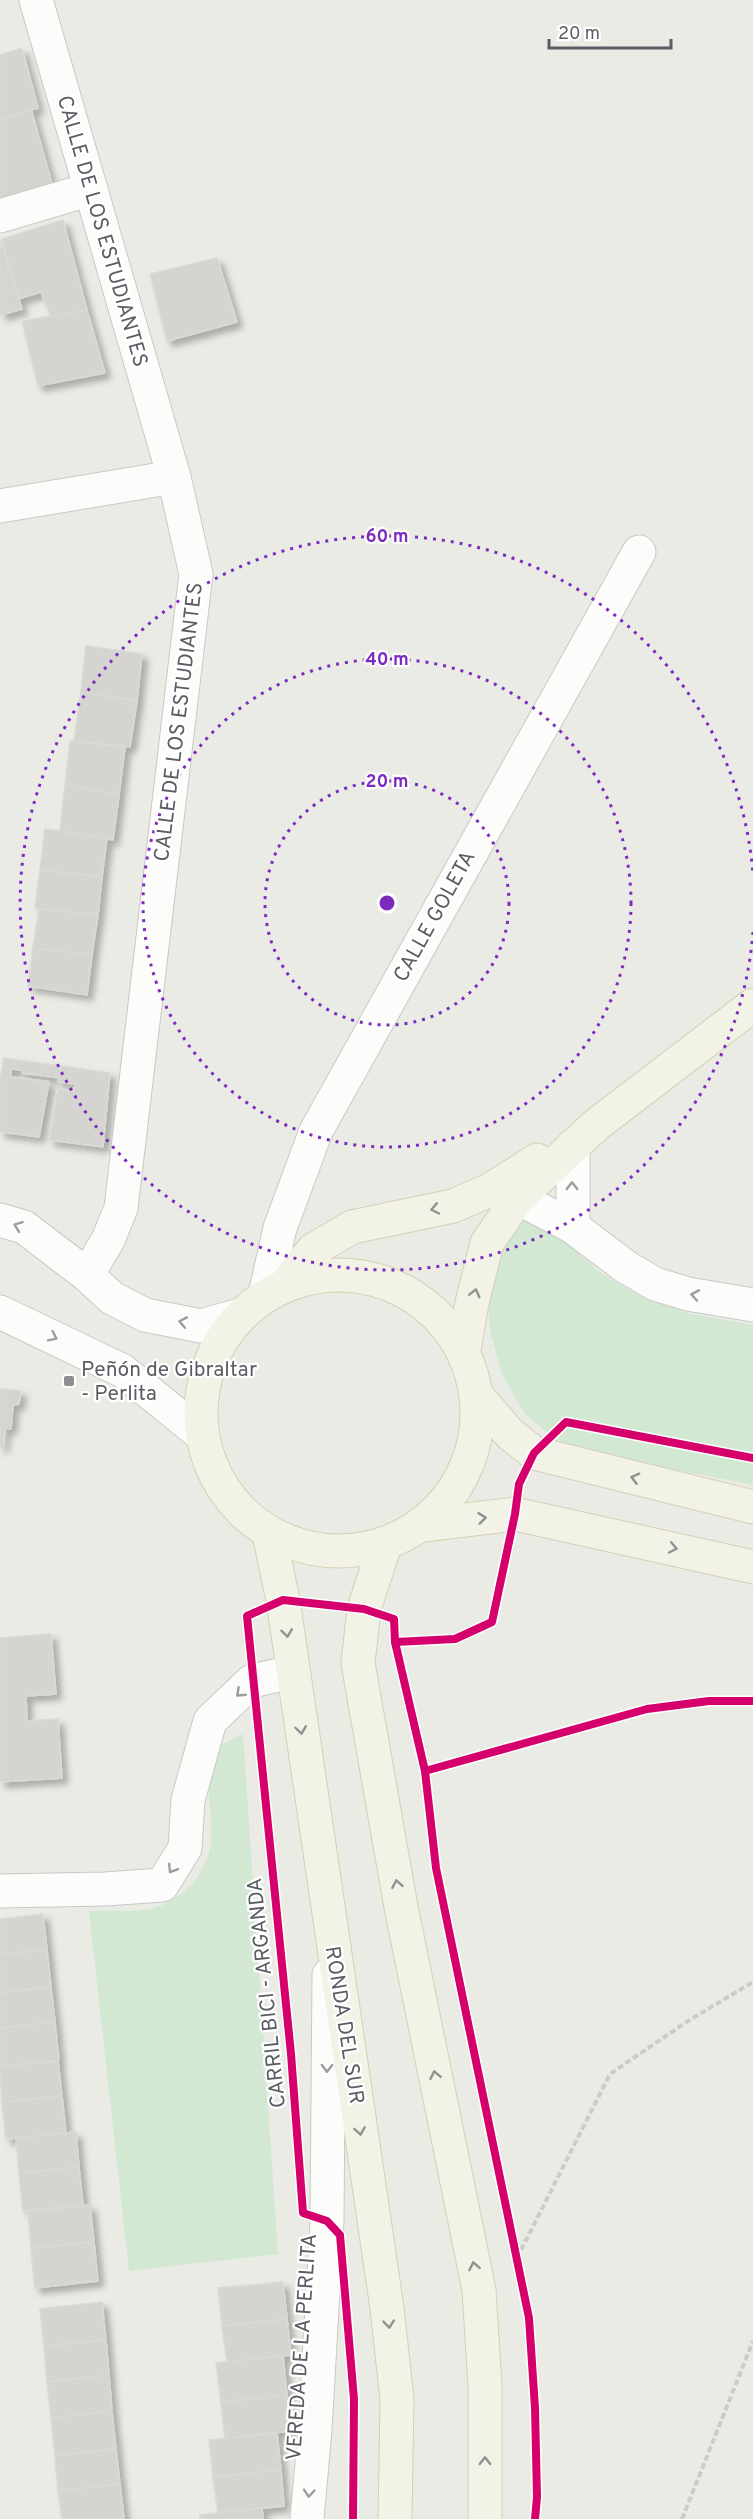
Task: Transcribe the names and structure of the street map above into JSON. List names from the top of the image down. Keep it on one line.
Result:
{"streets":{"main road":["RONDA DEL SUR"],"street":["CALLE DE LOS ESTUDIANTES","CALLE GOLETA","VEREDA DE LA PERLITA"],"cycle path":["CARRIL BICI - ARGANDA"]},"crossings":[["RONDA DEL SUR","VEREDA DE LA PERLITA"]],"one_way":["VEREDA DE LA PERLITA"],"places":{"transit":["Peñón de Gibraltar - Perlita"]},"scale_bar":"20 m","rings":["60 m","40 m","20 m"]}
